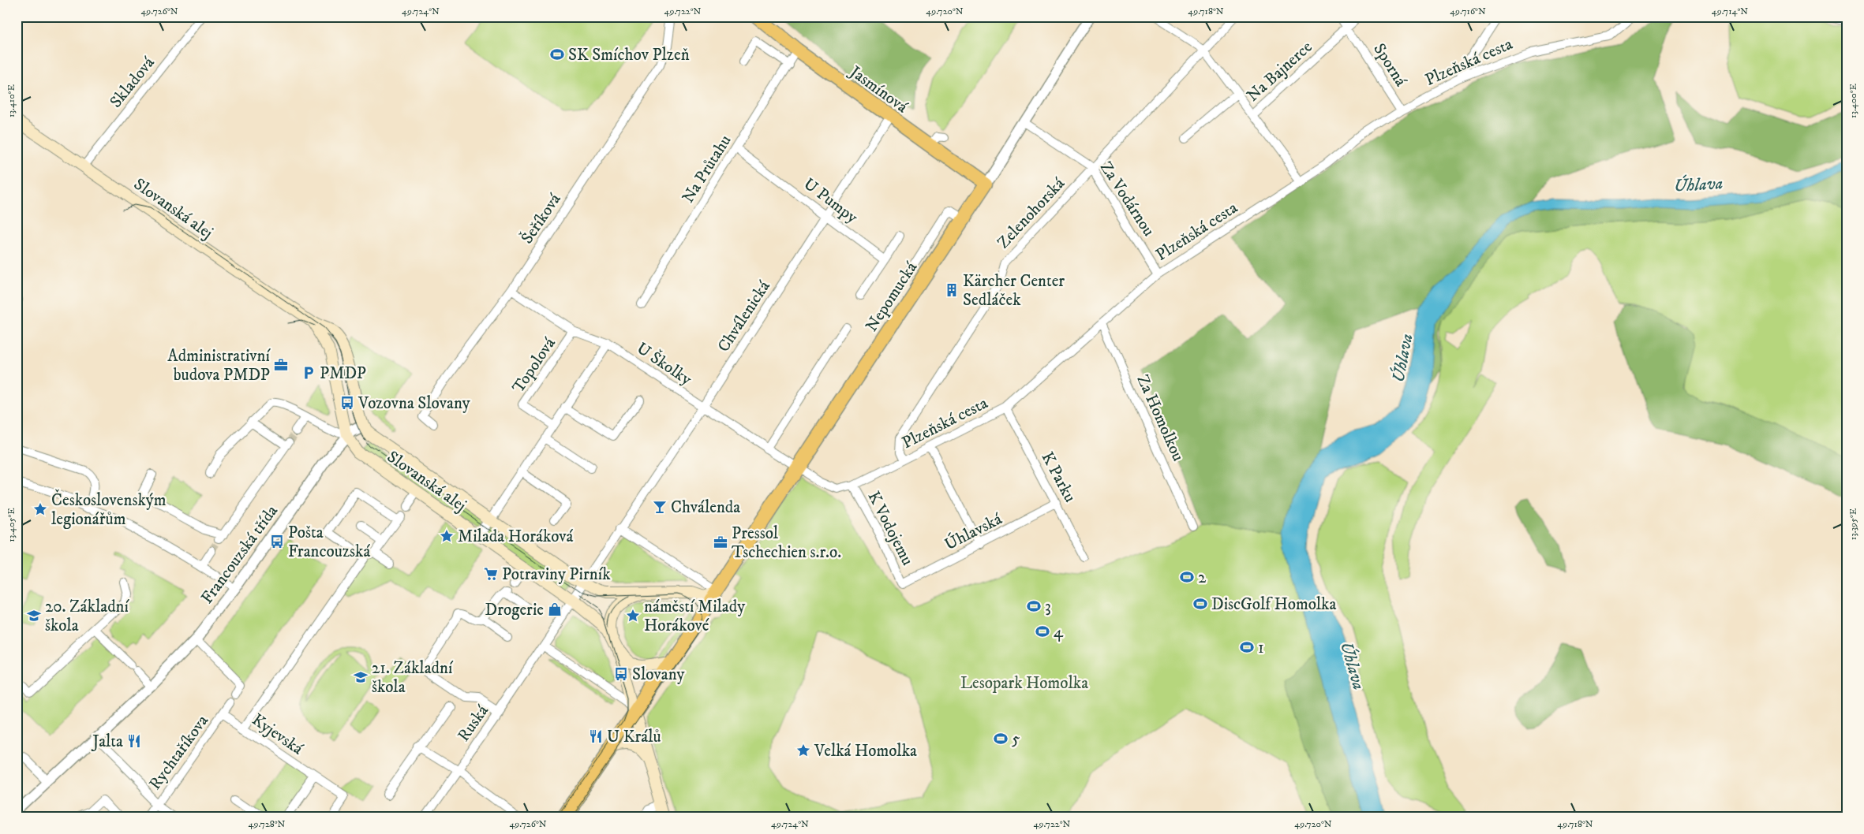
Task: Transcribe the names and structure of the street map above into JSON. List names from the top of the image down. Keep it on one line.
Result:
{"streets":{"main road":["Jasmínová","Slovanská alej","Nepomucká"],"street":["Plzeňská cesta","Sporná","Na Bajnerce","Skladová","Na Průtahu","Za Vodárnou","U Pumpy","Zelenohorská","Šeříková","Chválenická","U Školky","Topolová","Za Homolkou","K Parku","K Vodojemu","Úhlavská","Francouzská třída","Ruská","Kyjevská","Rychtaříkova"]},"crossings":[["Plzeňská cesta","Sporná"],["Plzeňská cesta","Za Vodárnou"],["Plzeňská cesta","Zelenohorská"],["Plzeňská cesta","Nepomucká"],["Plzeňská cesta","U Školky"],["Plzeňská cesta","Za Homolkou"],["Plzeňská cesta","K Parku"],["Plzeňská cesta","K Vodojemu"],["Sporná","Na Bajnerce"],["Skladová","Slovanská alej"],["Jasmínová","Na Průtahu"],["Jasmínová","Nepomucká"],["Jasmínová","Chválenická"],["Na Průtahu","U Pumpy"],["Za Vodárnou","Zelenohorská"],["Za Vodárnou","Nepomucká"],["U Pumpy","Chválenická"],["Slovanská alej","Francouzská třída"],["Šeříková","U Školky"],["Nepomucká","U Školky"],["Chválenická","U Školky"],["U Školky","Topolová"],["K Parku","Úhlavská"],["K Vodojemu","Úhlavská"],["Kyjevská","Rychtaříkova"]],"water":["Úhlava"],"parks":["Lesopark Homolka"],"places":{"sports":["SK Smíchov Plzeň","2","DiscGolf Homolka","3","4","1","5"],"building":["Kärcher Center Sedláček"],"office":["Administrativní budova PMDP","Pressol Tschechien s.r.o."],"parking":["PMDP"],"bus stop":["Vozovna Slovany","Pošta Francouzská","Slovany"],"bar":["Chválenda"],"place":["Československým legionářům","Milada Horáková","náměstí Milady Horákové","Velká Homolka"],"supermarket":["Potraviny Pirník"],"shop":["Drogerie"],"school or university":["20. Základní škola","21. Základní škola"],"restaurant":["U Králů","Jalta"]},"coordinates":["49.726°N","49.724°N","49.722°N","49.720°N","49.718°N","49.716°N","49.714°N","13.400°E","13.410°E","13.395°E","13.405°E","49.728°N"]}
